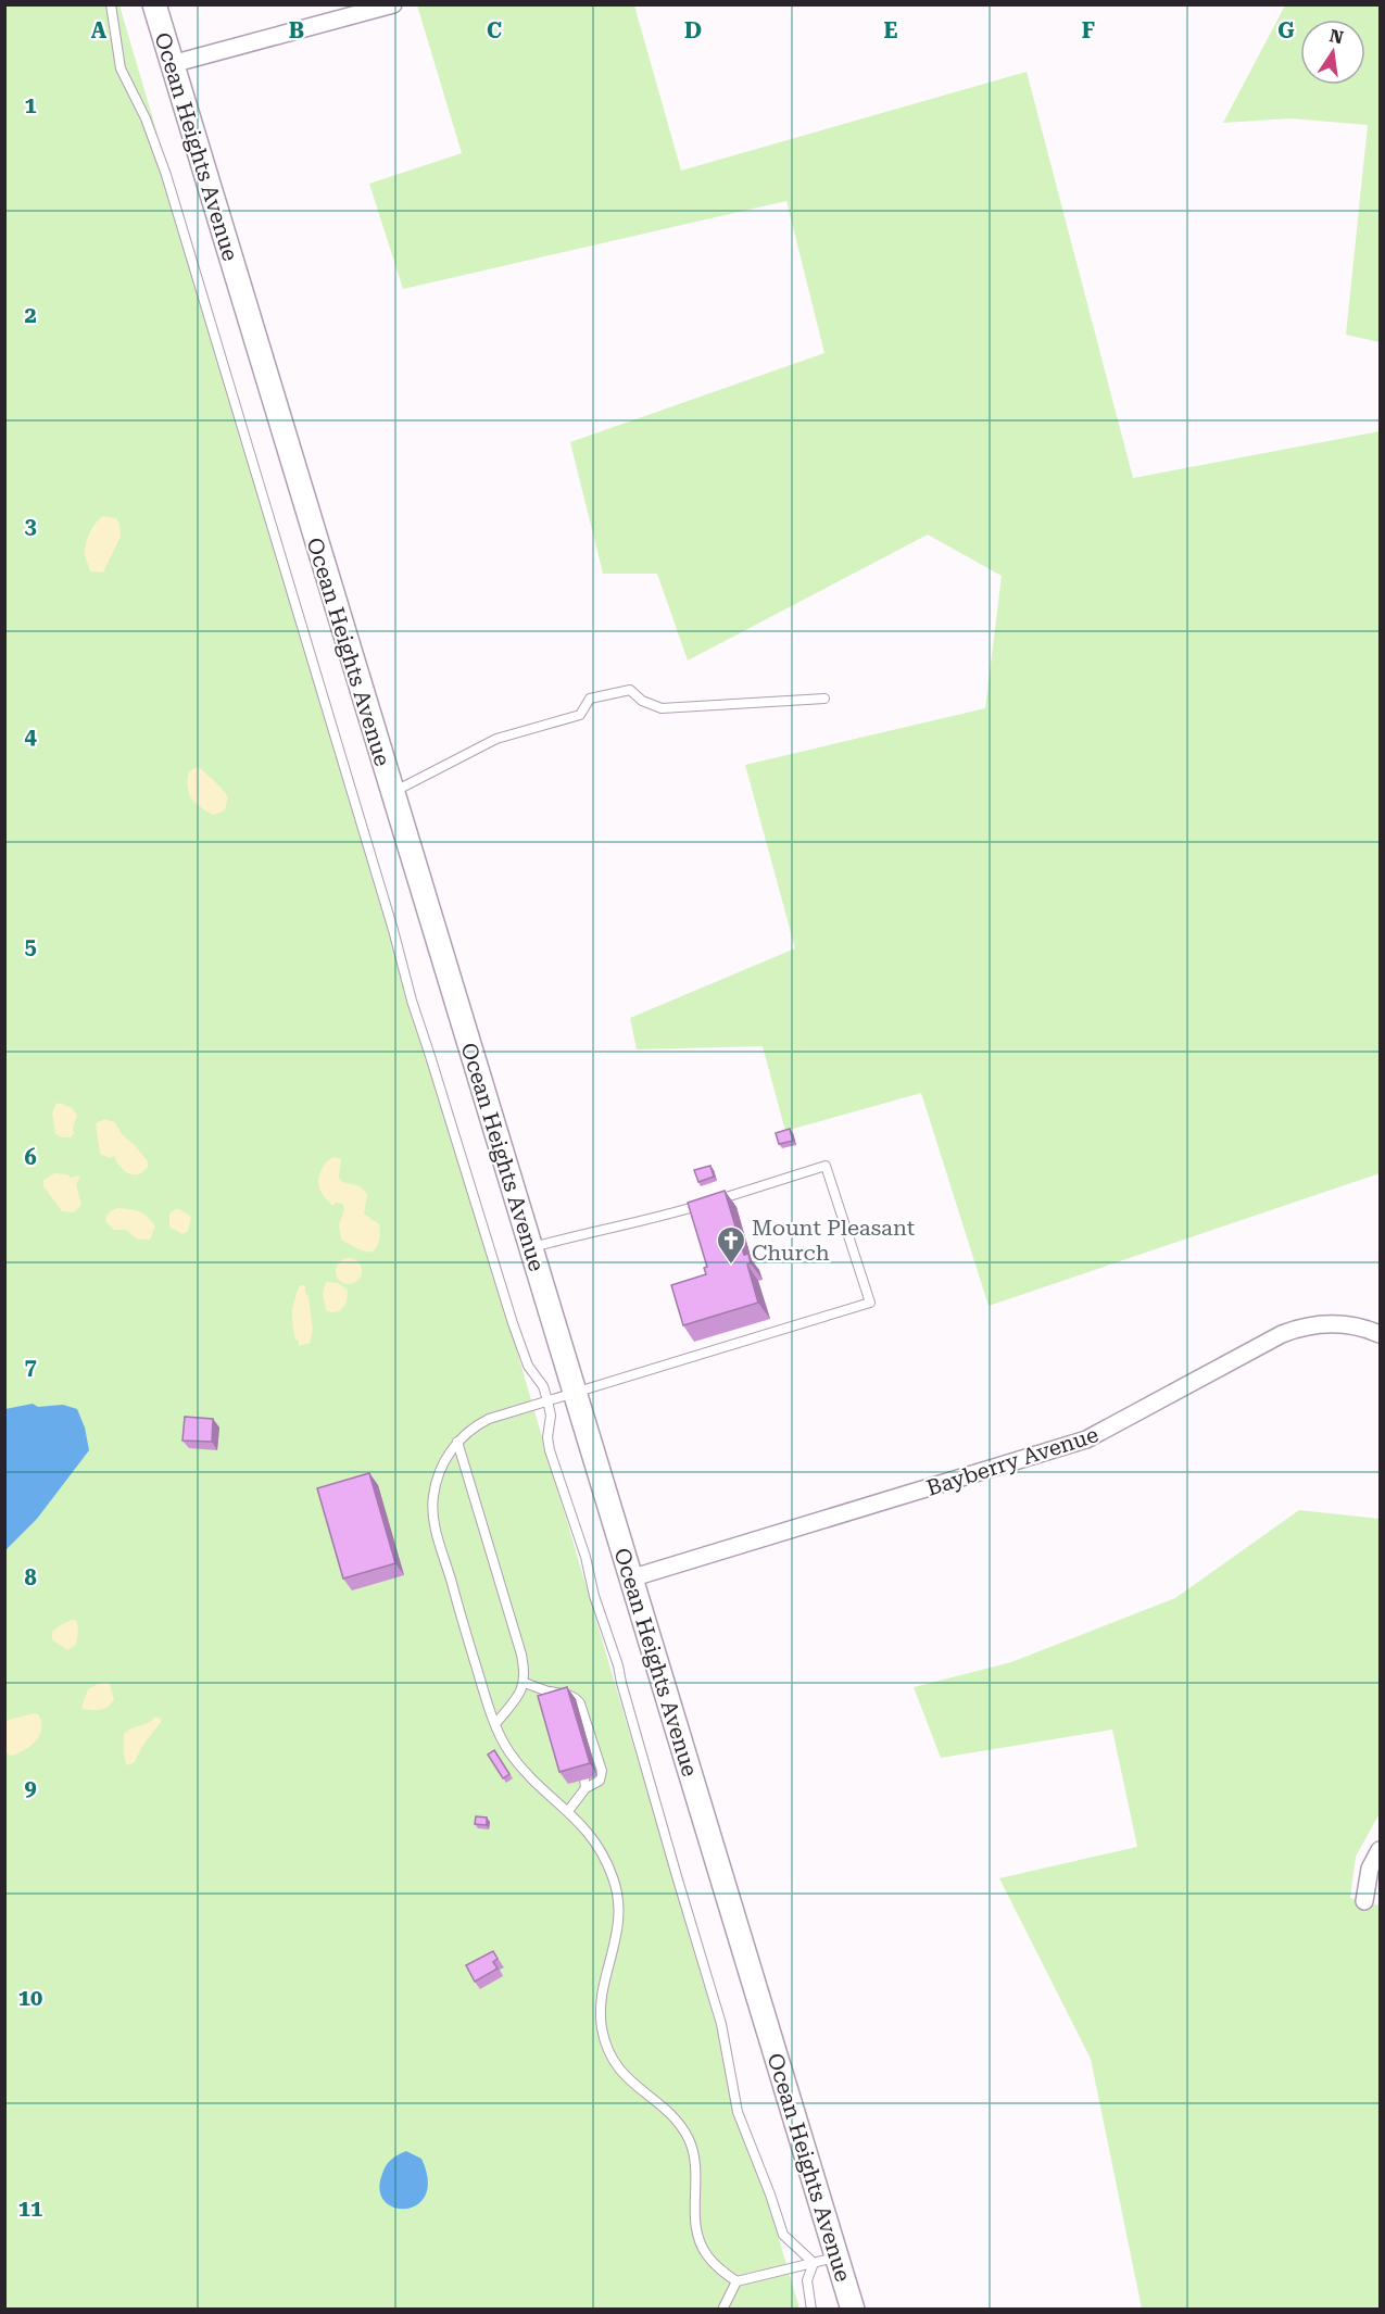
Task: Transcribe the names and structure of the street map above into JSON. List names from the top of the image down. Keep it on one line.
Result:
{"streets":{"main road":["Ocean Heights Avenue"],"street":["Bayberry Avenue"]},"crossings":[["Ocean Heights Avenue","Bayberry Avenue"]],"places":{"church":["Mount Pleasant Church"]},"north":"top","grid":{"columns":["A","B","C","D","E","F","G"],"rows":["1","2","3","4","5","6","7","8","9","10","11"]}}
